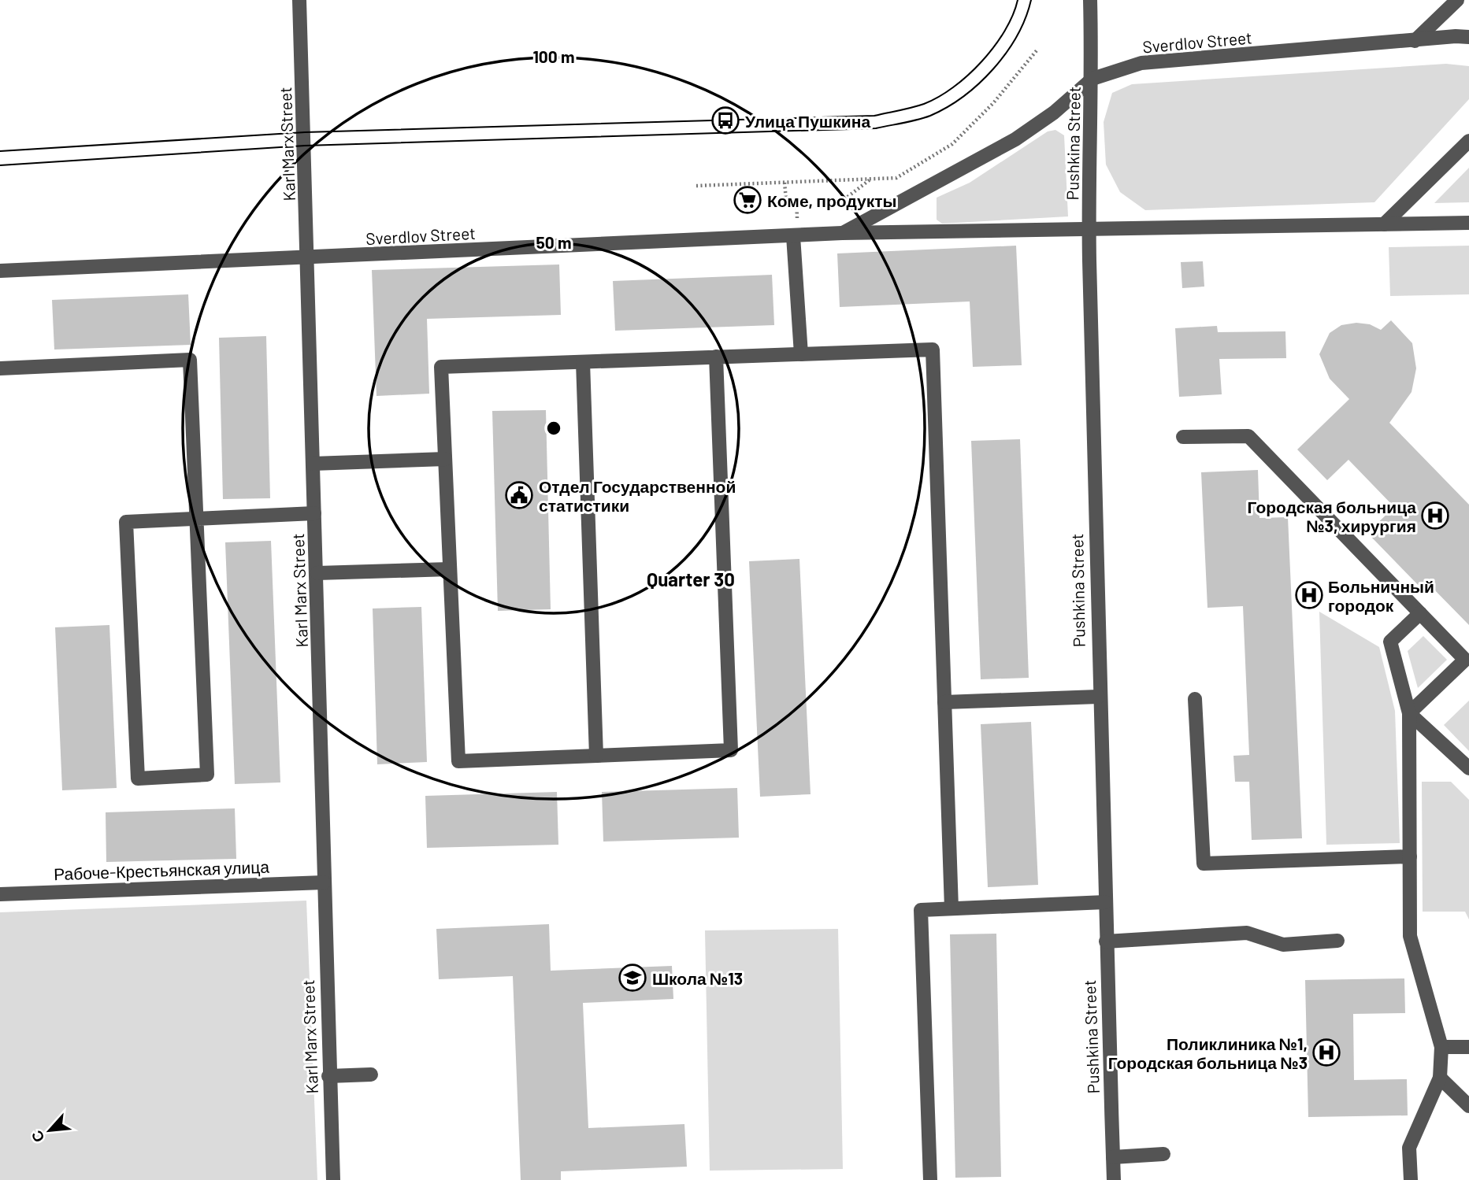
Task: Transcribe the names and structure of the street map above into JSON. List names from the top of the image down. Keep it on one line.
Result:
{"streets":{"street":["Sverdlov Street","Pushkina Street","Karl Marx Street","Рабоче-Крестьянская улица"]},"crossings":[["Sverdlov Street","Pushkina Street"],["Sverdlov Street","Karl Marx Street"],["Karl Marx Street","Рабоче-Крестьянская улица"]],"districts":["Quarter 30"],"places":{"bus stop":["Улица Пушкина"],"supermarket":["Коме, продукты"],"public building":["Отдел Государственной статистики"],"hospital":["Городская больница №3, хирургия","Больничный городок","Поликлиника №1, Городская больница №3"],"school or university":["Школа №13"]},"north":"bottom left","rings":["100 m","50 m"]}
